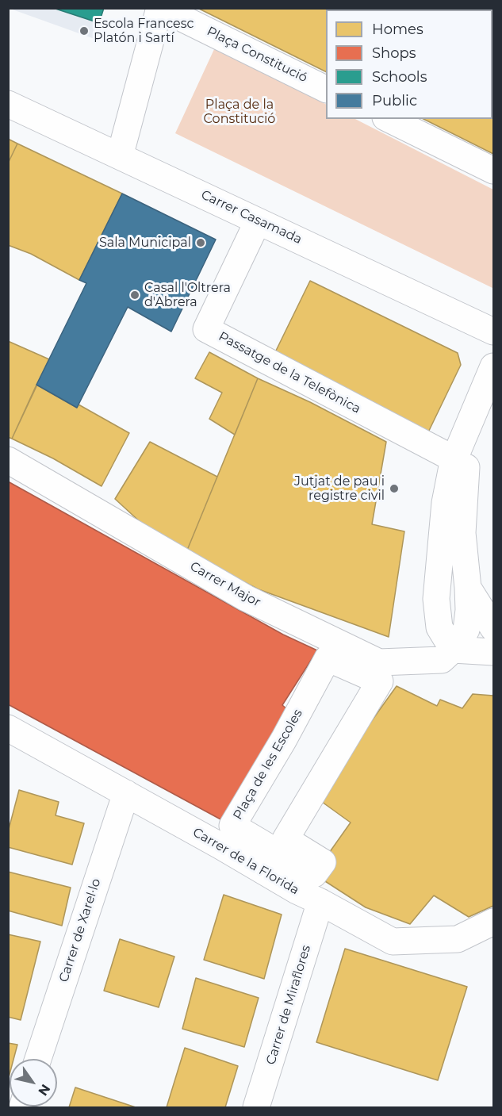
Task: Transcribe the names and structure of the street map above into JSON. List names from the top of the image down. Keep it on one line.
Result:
{"streets":{"street":["Plaça Constitució","Carrer Casamada","Passatge de la Telefònica","Carrer Major","Plaça de les Escoles","Carrer de la Florida","Carrer de Xarel·lo","Carrer de Miraflores"]},"crossings":[["Carrer Casamada","Passatge de la Telefònica"],["Carrer de la Florida","Carrer de Xarel·lo"],["Carrer de la Florida","Carrer de Miraflores"]],"parks":["Plaça de la Constitució"],"places":["Escola Francesc Platón i Sartí","Sala Municipal","Casal l'Oltrera d'Abrera","Jutjat de pau i registre civil"],"legend":["Homes","Shops","Schools","Public"],"north":"bottom right"}
